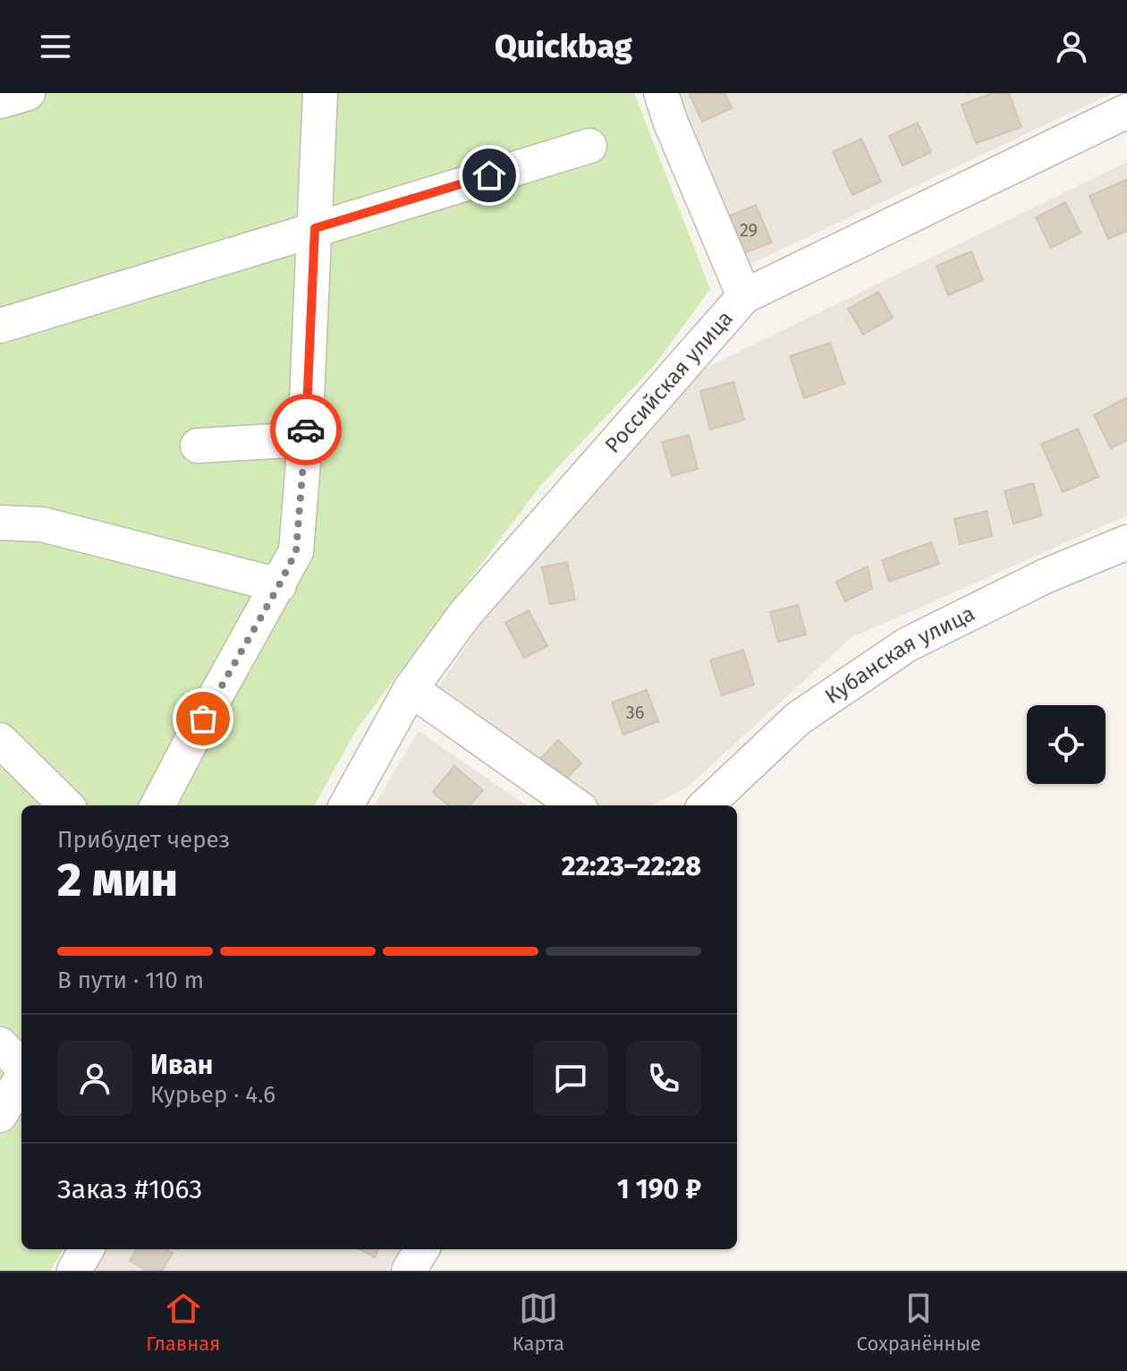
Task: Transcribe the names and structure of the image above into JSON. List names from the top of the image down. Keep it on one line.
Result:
{"streets":{"street":["Российская улица","Кубанская улица"]},"house_numbers":["29","36"],"page":{"header":"Quickbag","heading":["2 мин","Прибудет через","22:23–22:28"],"panel":["Иван","Курьер · 4.6","Заказ #1063","1 190 ₽"],"bar":"В пути · 110 m","tabs":["Главная","Карта","Сохранённые"]}}
